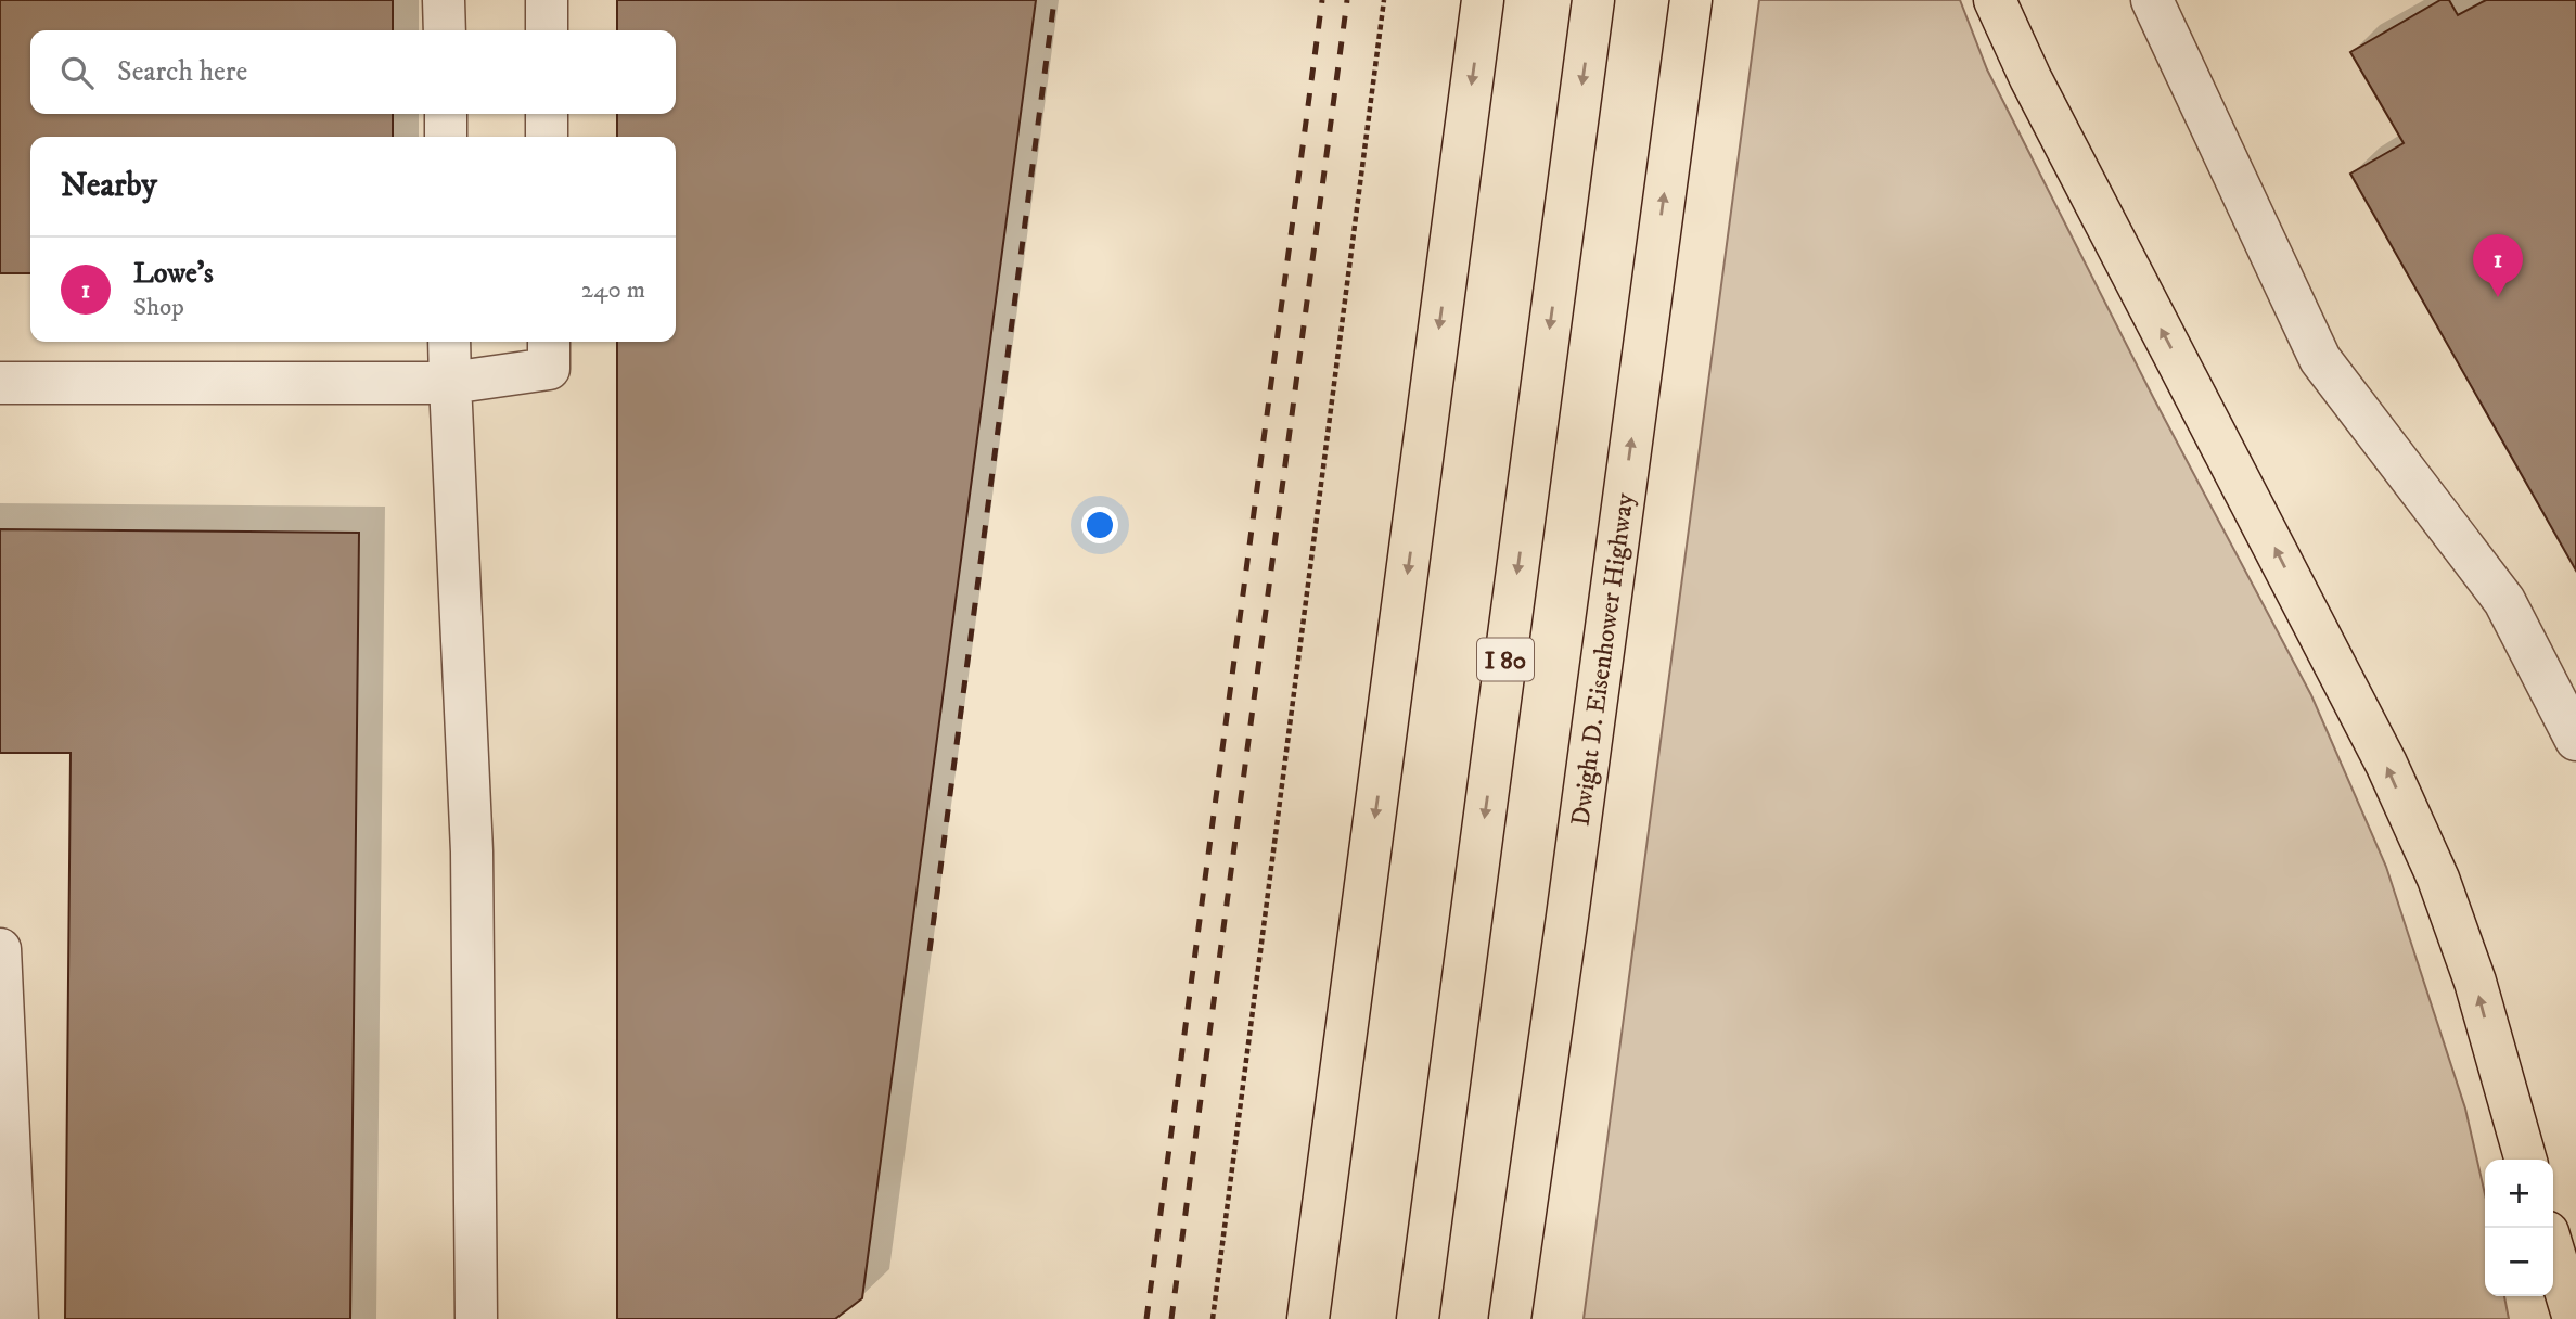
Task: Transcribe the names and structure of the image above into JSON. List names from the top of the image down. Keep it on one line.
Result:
{"streets":{"highway":["I 80","Dwight D. Eisenhower Highway"]},"page":{"search":"Search here","heading":"Nearby","pins":"1","list":[{"mark":"1","name":"Lowe's","note":"Shop","value":"240 m"}],"map_buttons":["+","−"]}}
